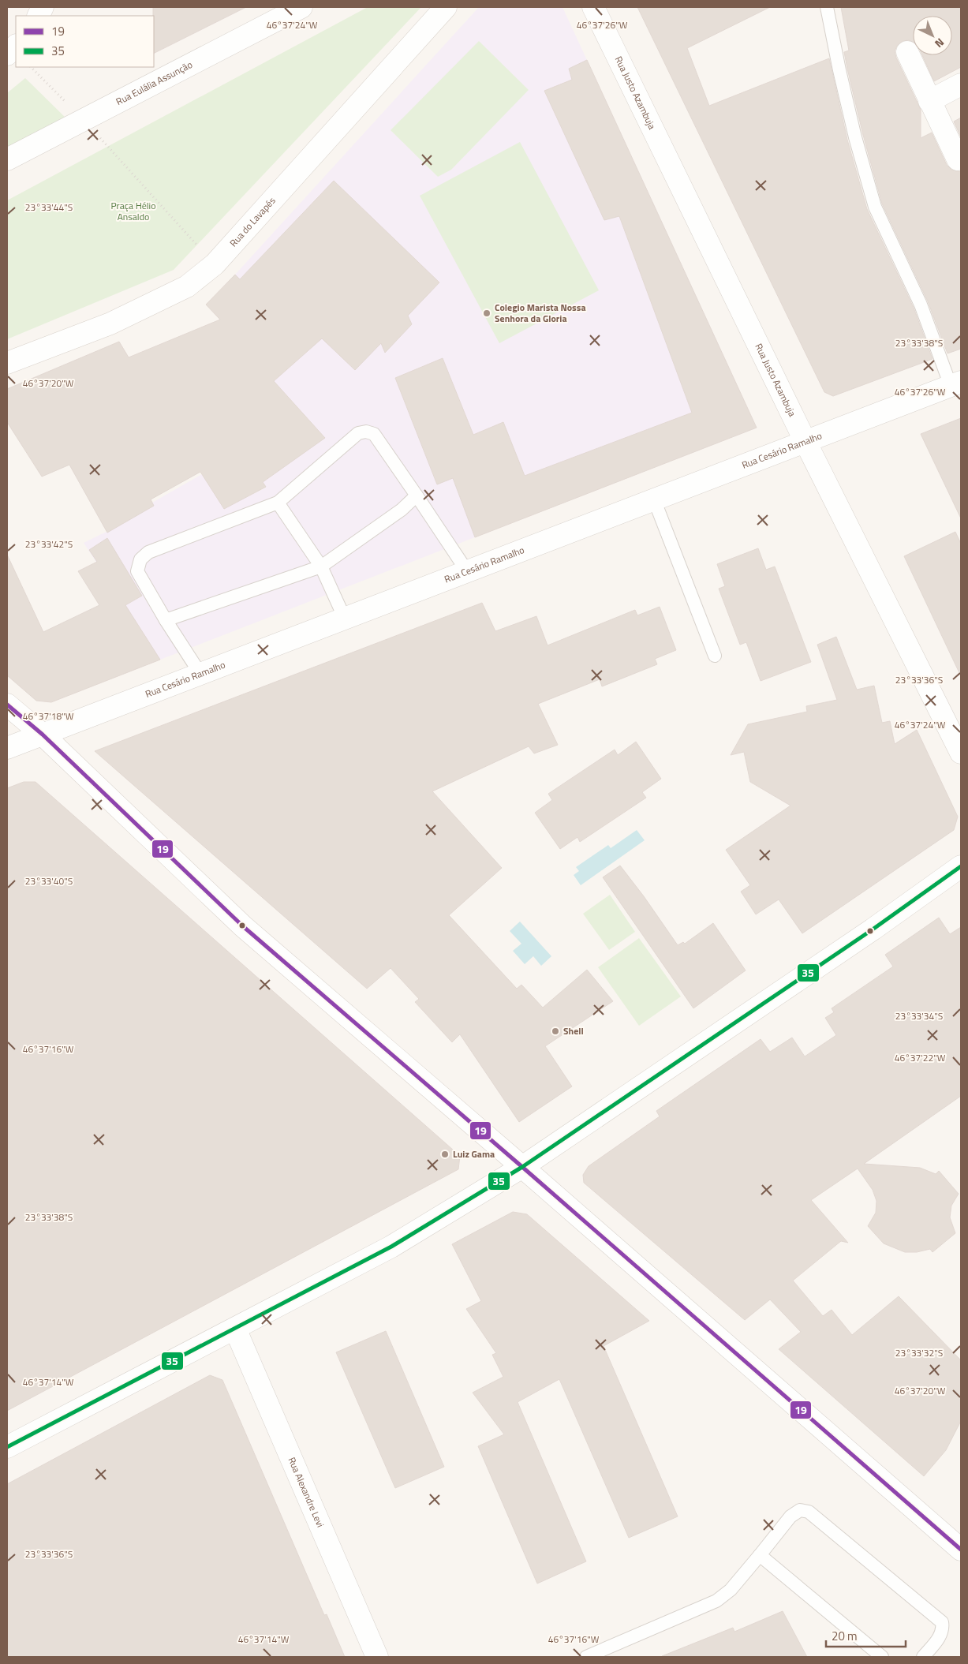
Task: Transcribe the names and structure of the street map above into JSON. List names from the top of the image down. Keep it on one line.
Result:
{"streets":{"street":["Rua Eulália Assunção","Rua Justo Azambuja","Rua do Lavapés","Rua Cesário Ramalho","Rua Alexandre Levi"]},"crossings":[["Rua Justo Azambuja","Rua Cesário Ramalho"]],"parks":["Praça Hélio Ansaldo"],"places":["Colegio Marista Nossa Senhora da Gloria","Shell","Luiz Gama"],"lines":["transit line 19","transit line 35"],"legend":["19","35"],"scale_bar":"20 m","north":"bottom right","coordinates":["46°37'24\"W","46°37'26\"W","23°33'44\"S","23°33'38\"S","46°37'20\"W","23°33'42\"S","23°33'36\"S","46°37'18\"W","23°33'40\"S","23°33'34\"S","46°37'16\"W","46°37'22\"W","23°33'32\"S","46°37'14\"W"]}
